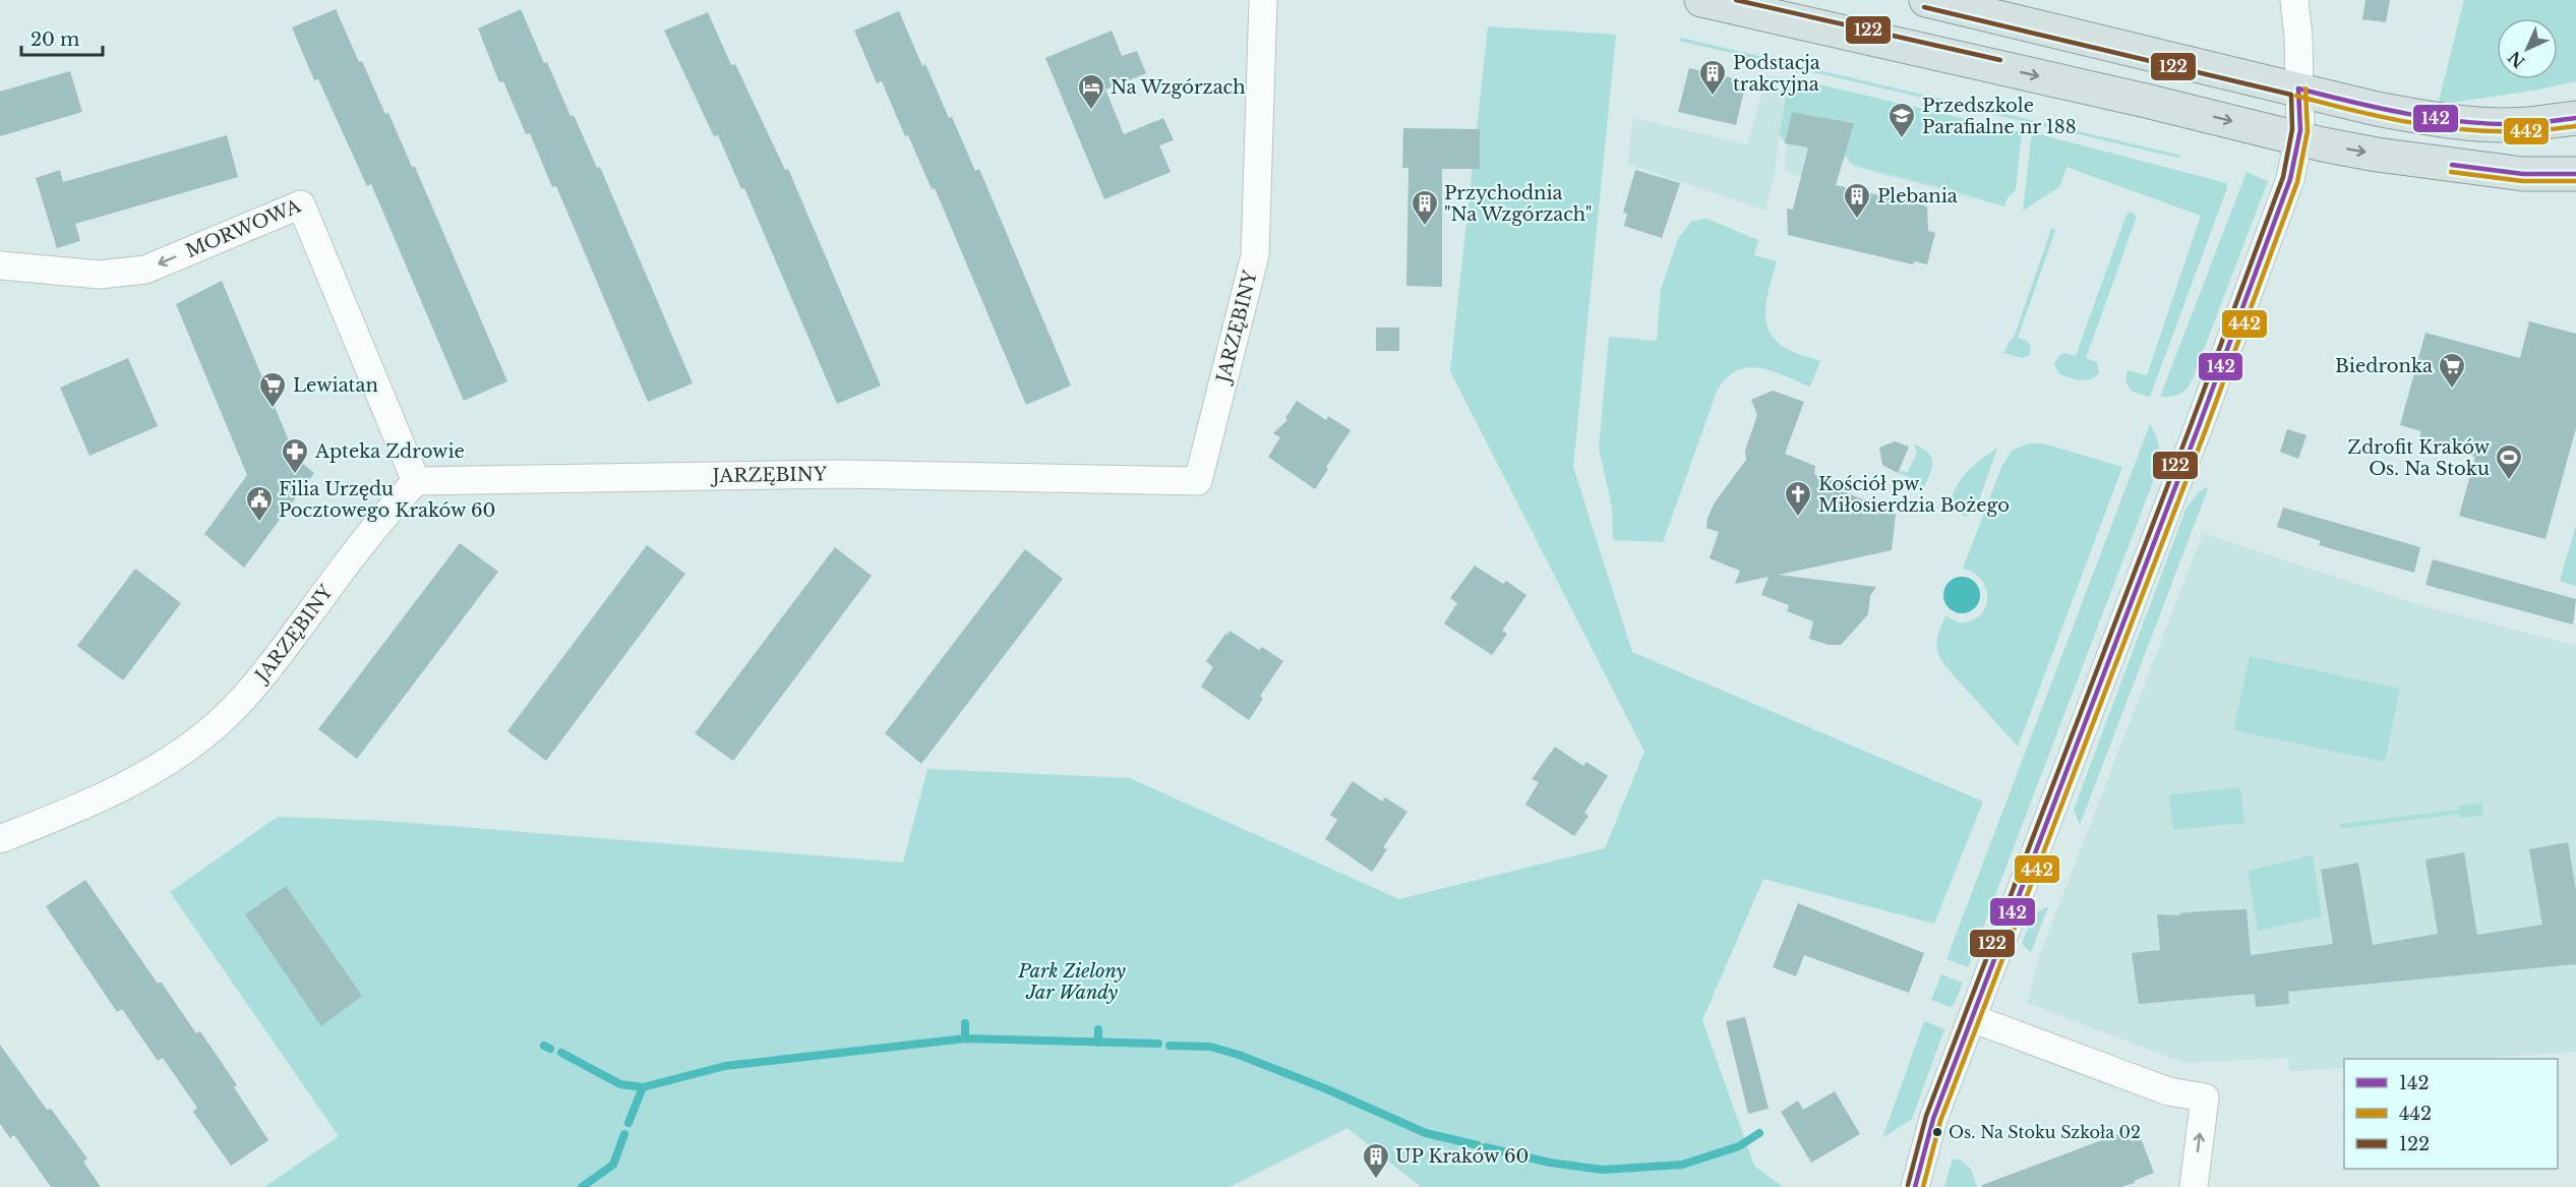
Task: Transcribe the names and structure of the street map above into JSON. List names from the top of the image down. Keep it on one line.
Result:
{"streets":{"street":["MORWOWA","JARZĘBINY"]},"crossings":[["MORWOWA","JARZĘBINY"]],"parks":["Park Zielony Jar Wandy"],"places":{"building":["Podstacja trakcyjna","Plebania","Przychodnia \"Na Wzgórzach\"","UP Kraków 60"],"hotel":["Na Wzgórzach"],"school or university":["Przedszkole Parafialne nr 188"],"supermarket":["Biedronka","Lewiatan"],"pharmacy":["Apteka Zdrowie"],"sports":["Zdrofit Kraków Os. Na Stoku"],"church":["Kościół pw. Miłosierdzia Bożego"],"public building":["Filia Urzędu Pocztowego Kraków 60"],"other":["Os. Na Stoku Szkoła 02"]},"lines":["transit line 122","transit line 142","transit line 442"],"legend":["142","442","122"],"scale_bar":"20 m","north":"bottom left"}
